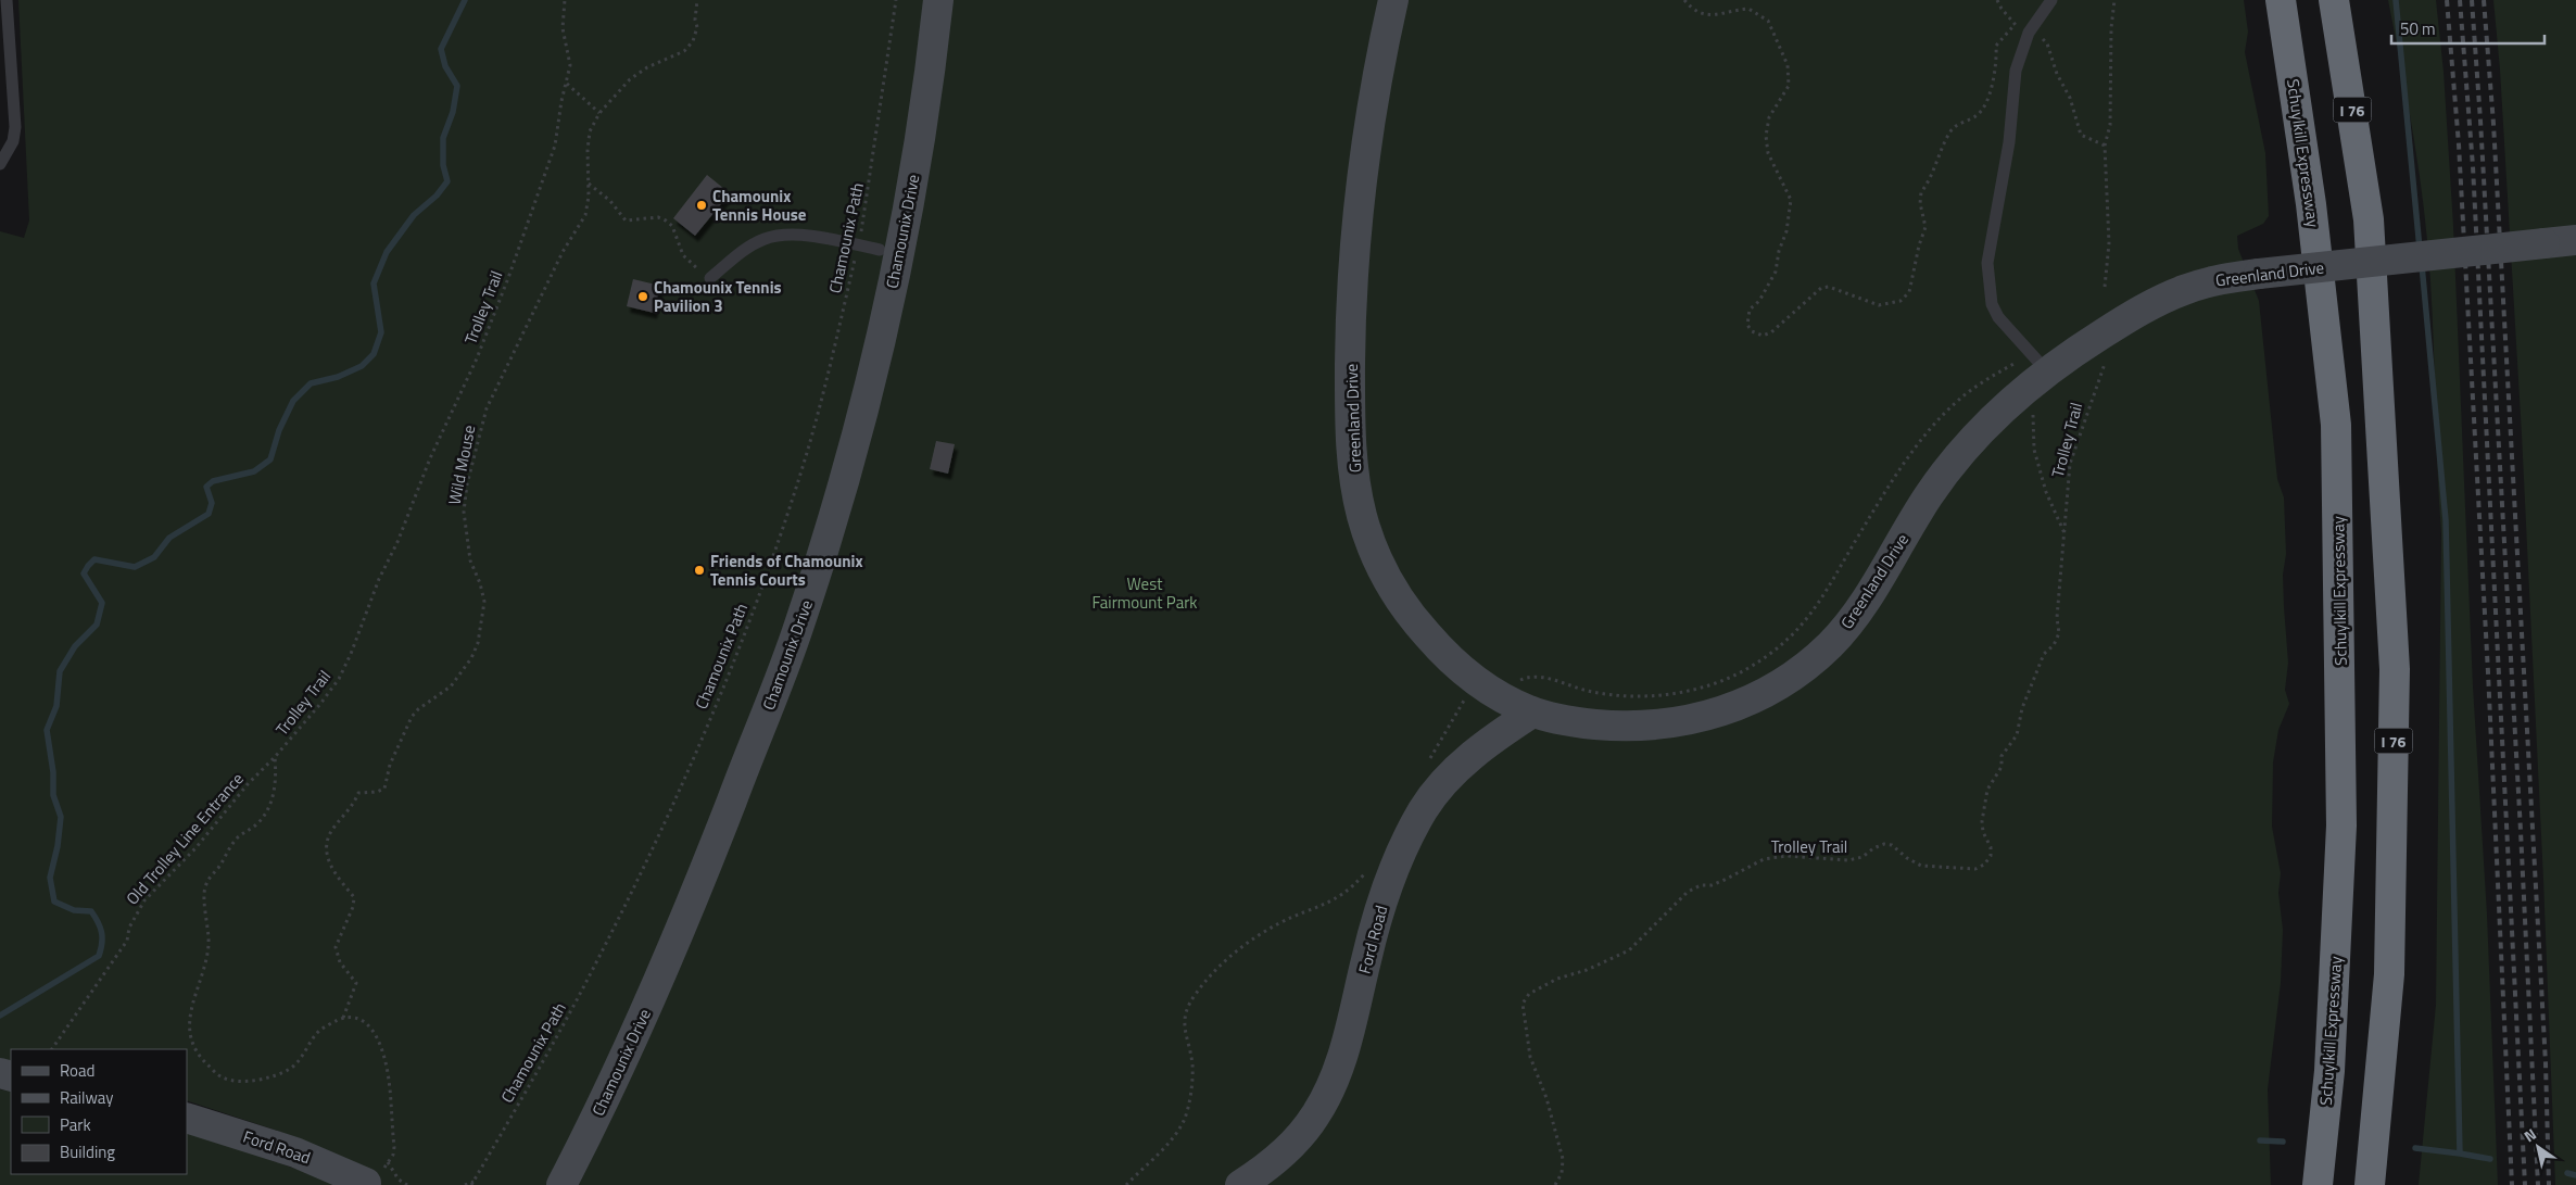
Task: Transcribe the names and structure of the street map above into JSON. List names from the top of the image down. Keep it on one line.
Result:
{"streets":{"highway":["I 76","Schuylkill Expressway"],"street":["Chamounix Drive","Greenland Drive","Ford Road"],"path":["Chamounix Path","Trolley Trail","Wild Mouse","Old Trolley Line Entrance"]},"crossings":[["Greenland Drive","Ford Road"],["Trolley Trail","Wild Mouse"],["Trolley Trail","Old Trolley Line Entrance"]],"parks":["West Fairmount Park"],"places":["Chamounix Tennis House","Chamounix Tennis Pavilion 3","Friends of Chamounix Tennis Courts"],"legend":["Road","Railway","Park","Building"],"scale_bar":"50 m","north":"top left"}
